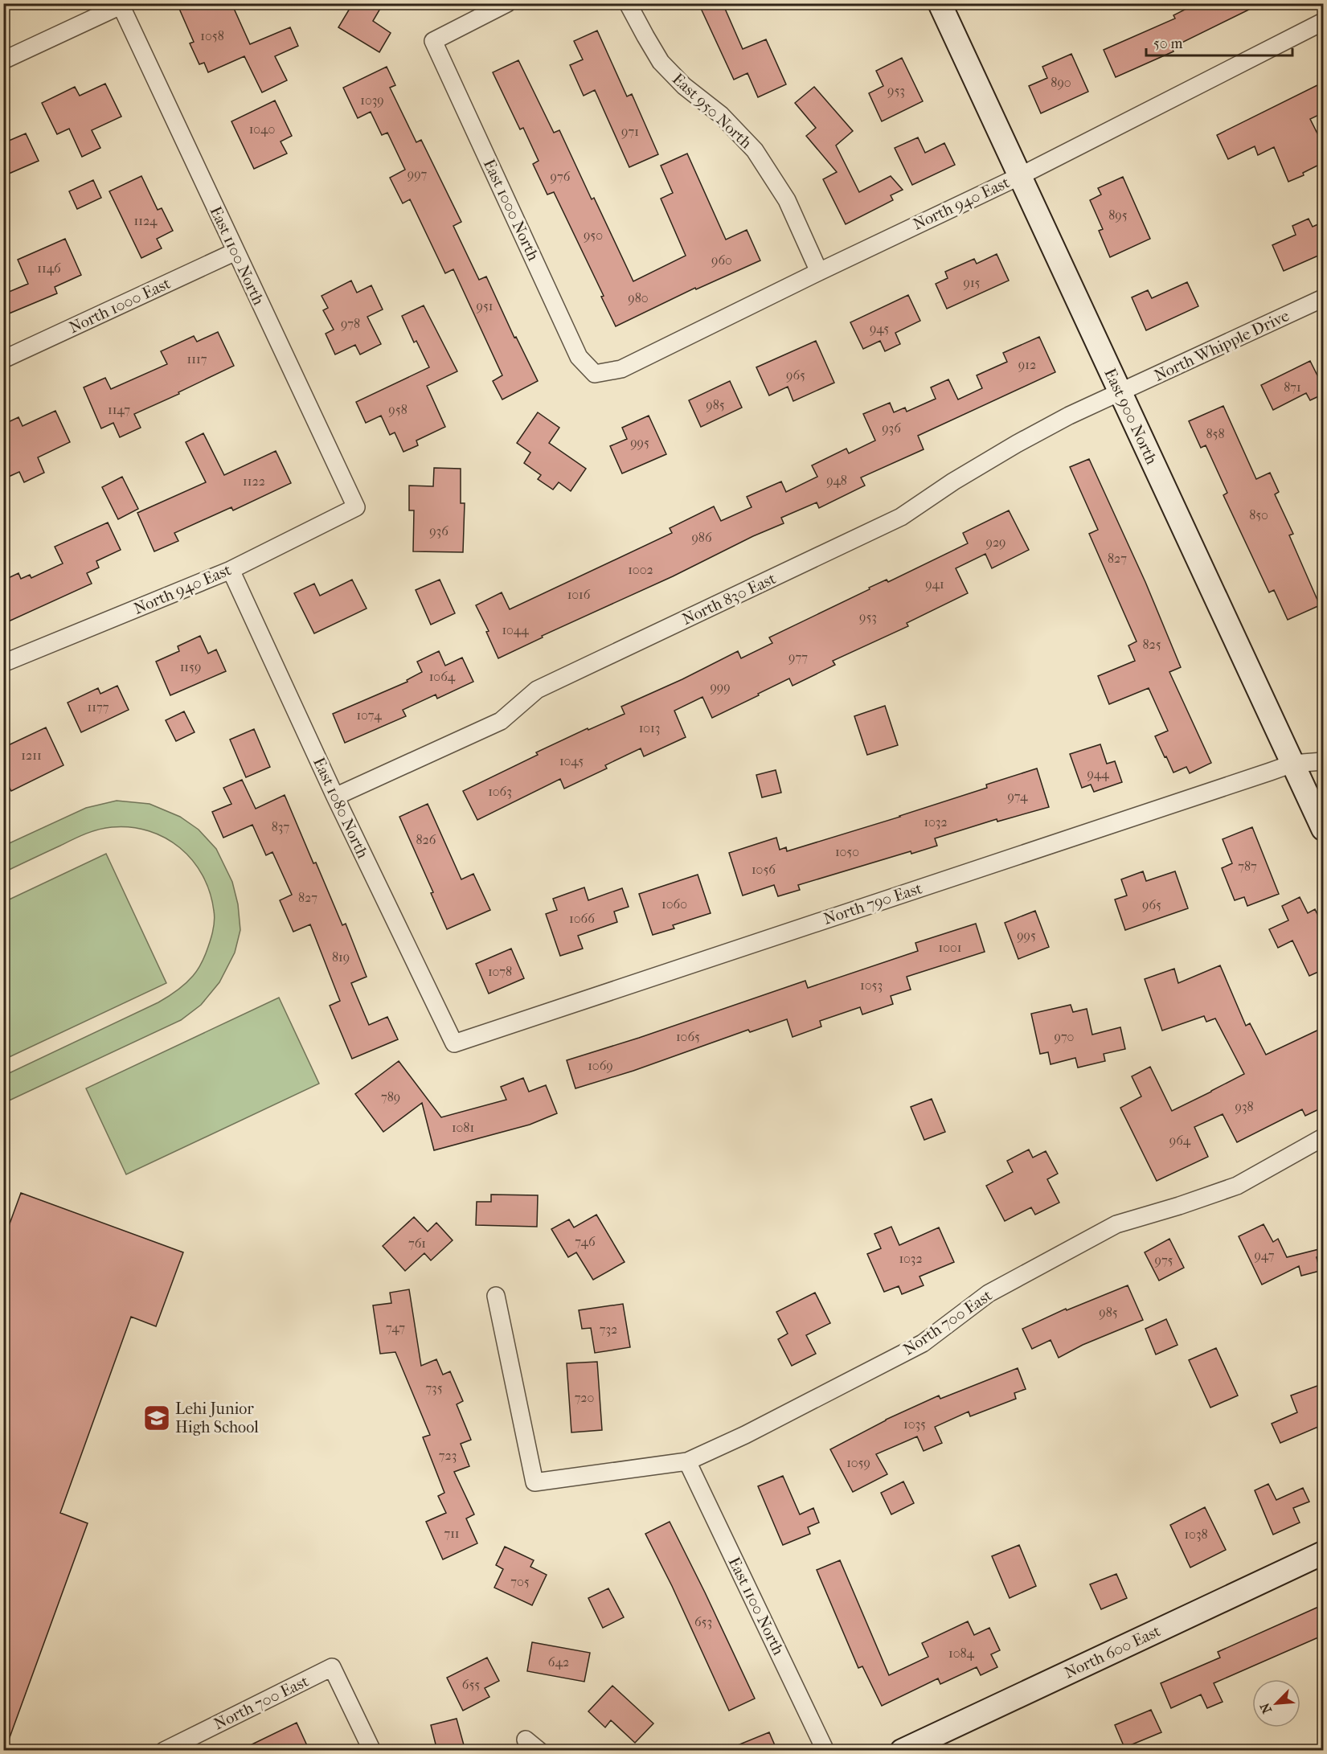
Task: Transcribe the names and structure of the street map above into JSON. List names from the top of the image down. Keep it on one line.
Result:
{"streets":{"street":["East 950 North","North 940 East","East 1000 North","East 1100 North","North 1000 East","North Whipple Drive","East 900 North","North 830 East","East 1080 North","North 790 East","North 700 East","North 600 East"]},"crossings":[["East 950 North","North 940 East"],["North 940 East","East 1000 North"],["North 940 East","East 1100 North"],["North 940 East","East 900 North"],["North 940 East","East 1080 North"],["East 1100 North","North 1000 East"],["East 1100 North","North 700 East"],["North Whipple Drive","East 900 North"],["North Whipple Drive","North 830 East"],["East 900 North","North 830 East"],["East 900 North","North 790 East"],["North 830 East","East 1080 North"],["East 1080 North","North 790 East"]],"places":{"school or university":["Lehi Junior High School"]},"house_numbers":["1058","890","953","1039","1040","971","997","976","895","1124","950","960","1146","915","980","951","978","945","1117","912","965","871","985","1147","958","936","858","995","948","1122","850","936","986","929","827","1002","941","1016","953","1044","825","977","1159","1064","999","1177","1074","1013","1211","1045","944","1063","974","1032","837","826","1050","787","1056","827","1060","965","1066","995","1001","819","1078","1053","1065","970","1069","789","938","1081","964","746","761","947","1032","975","985","747","732","735","720","1035","723","1059","711","1038","705","653","1084","642","655"],"scale_bar":"50 m","north":"bottom left"}
